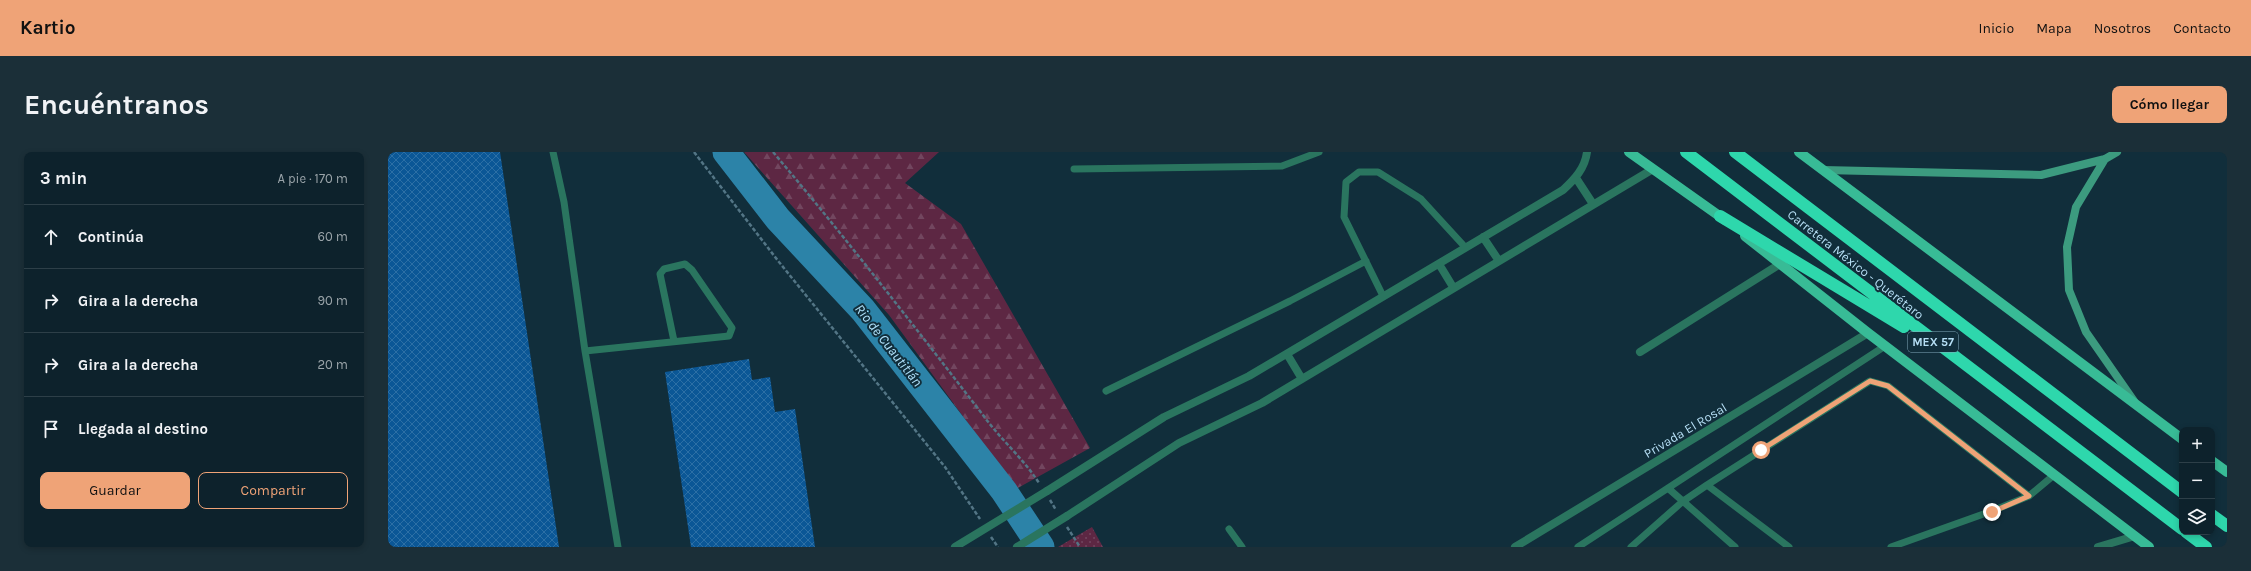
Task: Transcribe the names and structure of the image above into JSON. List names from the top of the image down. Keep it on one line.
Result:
{"streets":{"highway":["Carretera México - Querétaro","MEX 57"],"street":["Privada El Rosal"]},"water":["Rio de Cuautitlán"],"page":{"header":"Kartio","nav":["Inicio","Mapa","Nosotros","Contacto"],"buttons":["Cómo llegar",["Guardar","Compartir"]],"title":"Encuéntranos","heading":["3 min","A pie · 170 m"],"list":[["Continúa","60 m"],["Gira a la derecha","90 m"],["Gira a la derecha","20 m"],"Llegada al destino"],"map_buttons":["+","−"]}}
